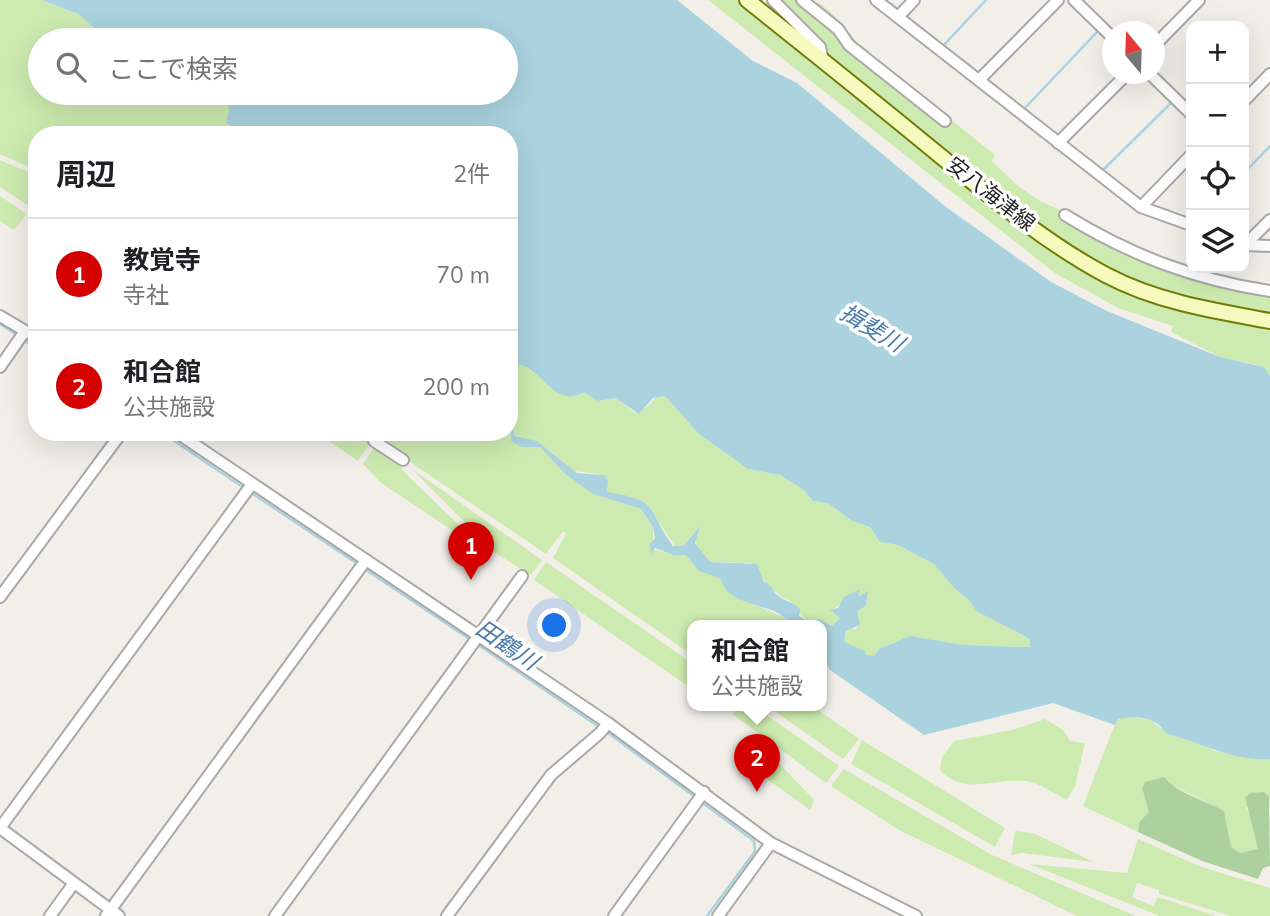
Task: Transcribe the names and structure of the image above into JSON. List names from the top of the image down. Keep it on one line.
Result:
{"streets":{"main road":["安八海津線"]},"water":["揖斐川","田鶴川"],"north":"top","page":{"map_buttons":["+","−"],"search":"ここで検索","heading":["周辺","2件"],"list":[{"mark":"1","name":"教覚寺","note":"寺社","value":"70 m"},{"mark":"2","name":"和合館","note":"公共施設","value":"200 m"}],"pins":["1","2"],"popup":["和合館","公共施設"]}}
